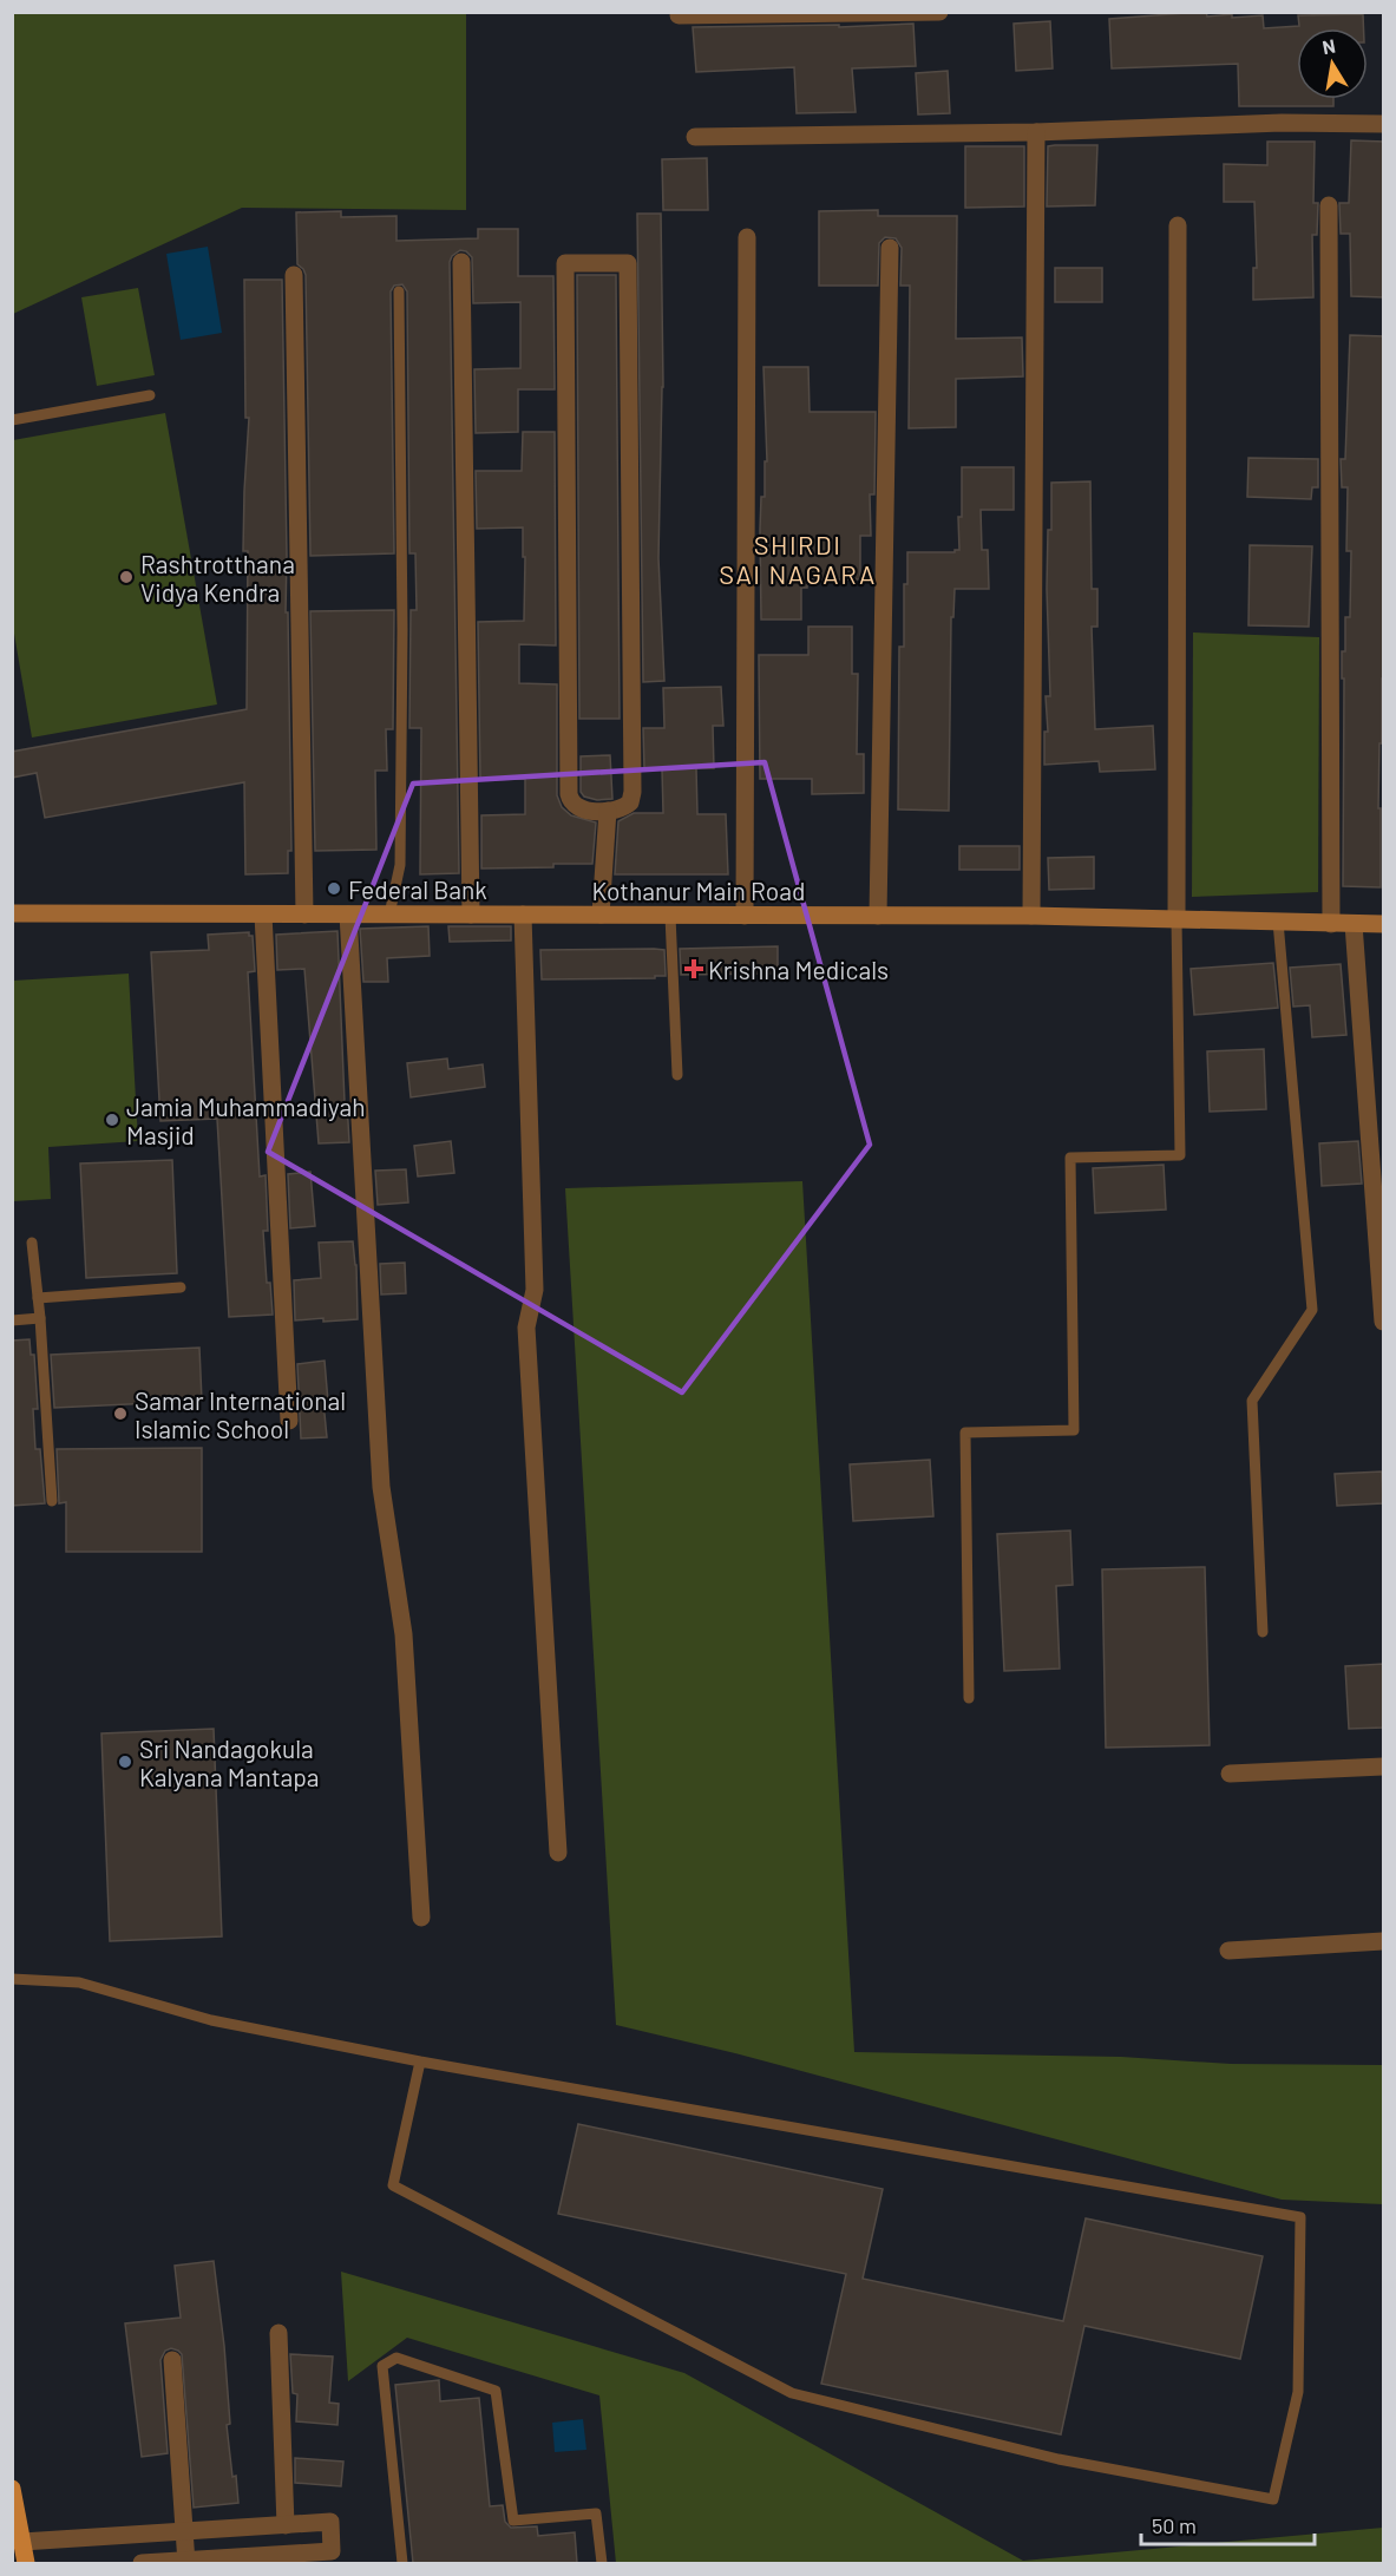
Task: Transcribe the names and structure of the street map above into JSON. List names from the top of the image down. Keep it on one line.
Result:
{"streets":{"main road":["Kothanur Main Road"]},"districts":["SHIRDI SAI NAGARA"],"places":{"other":["Rashtrotthana Vidya Kendra","Federal Bank","Jamia Muhammadiyah Masjid","Samar International Islamic School","Sri Nandagokula Kalyana Mantapa"],"health":["Krishna Medicals"]},"scale_bar":"50 m","north":"top"}
